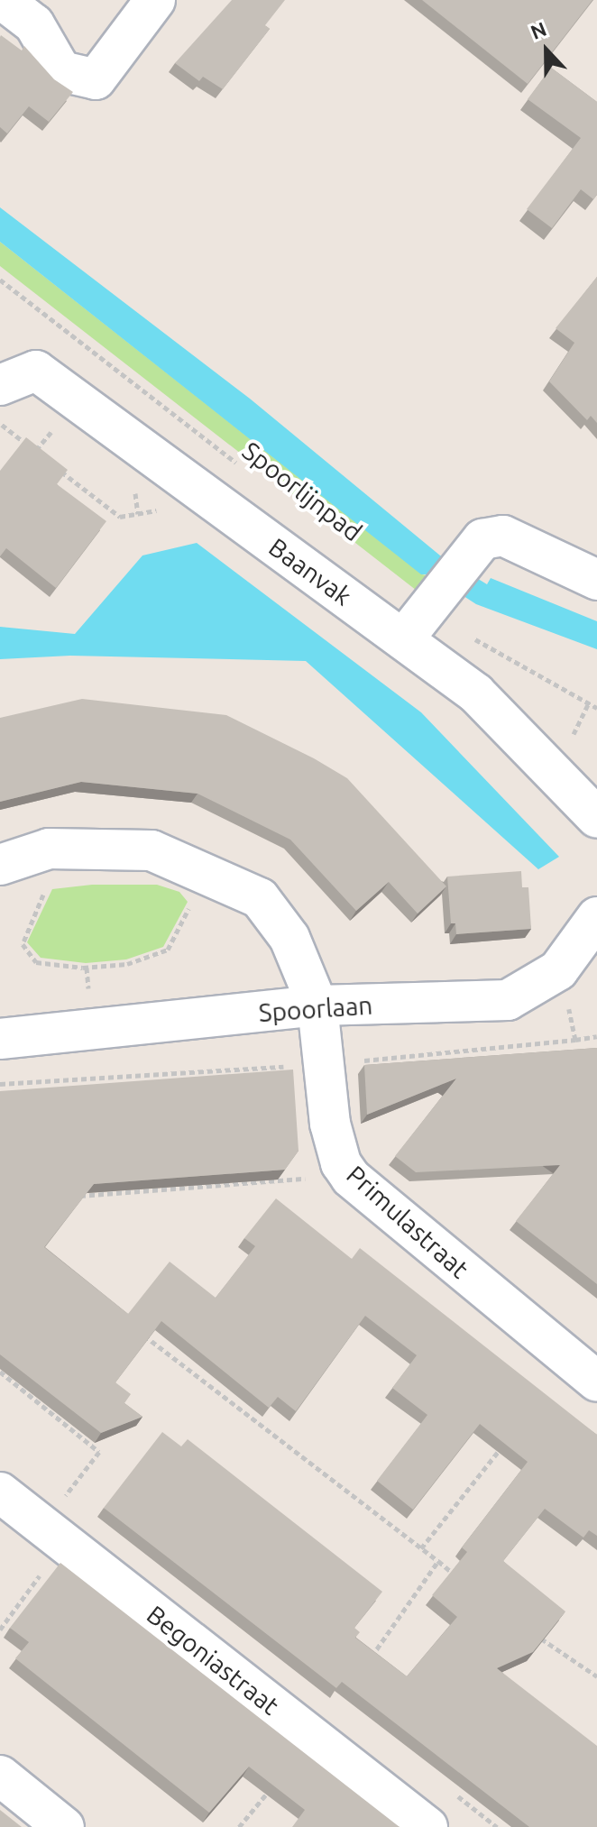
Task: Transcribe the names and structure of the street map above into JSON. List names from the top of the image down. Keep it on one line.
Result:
{"streets":{"street":["Baanvak","Spoorlaan","Primulastraat","Begoniastraat"],"path":["Spoorlijnpad"]},"crossings":[["Spoorlaan","Primulastraat"]],"north":"top"}
